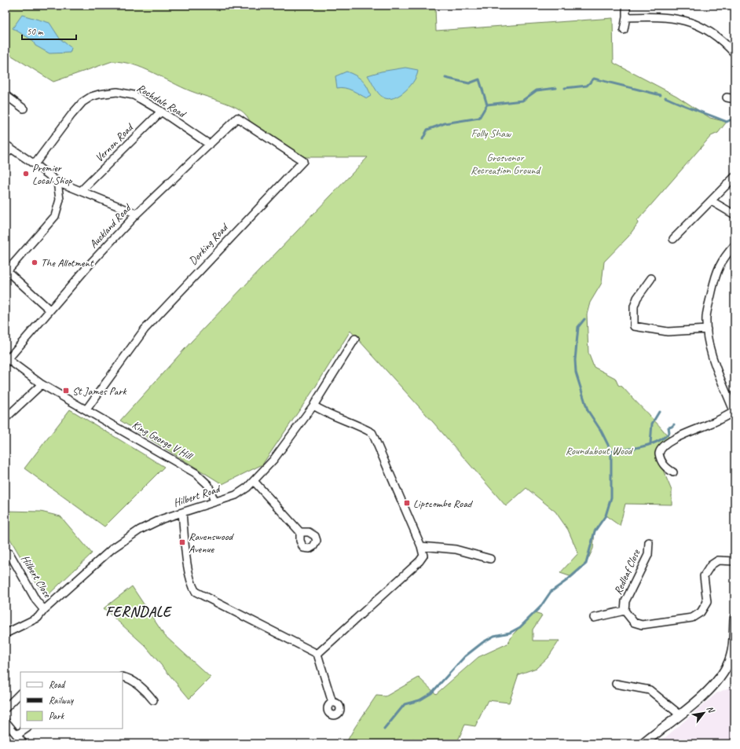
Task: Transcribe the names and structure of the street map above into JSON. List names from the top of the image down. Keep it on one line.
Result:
{"streets":{"street":["Rochdale Road","Vernon Road","Auckland Road","Dorking Road","King George V Hill","Hilbert Road","Redleaf Close","Hilbert Close"]},"crossings":[["Rochdale Road","Vernon Road"],["Rochdale Road","Auckland Road"],["Auckland Road","Dorking Road"],["Auckland Road","King George V Hill"],["Dorking Road","King George V Hill"],["King George V Hill","Hilbert Road"],["Hilbert Road","Hilbert Close"]],"districts":["FERNDALE"],"parks":["Folly Shaw","Grosvenor Recreation Ground","Roundabout Wood"],"places":{"other":["Premier Local Shop","The Allotment"],"transit":["St James Park","Lipscombe Road","Ravenswood Avenue"]},"legend":["Road","Railway","Park"],"scale_bar":"50 m","north":"top right"}
